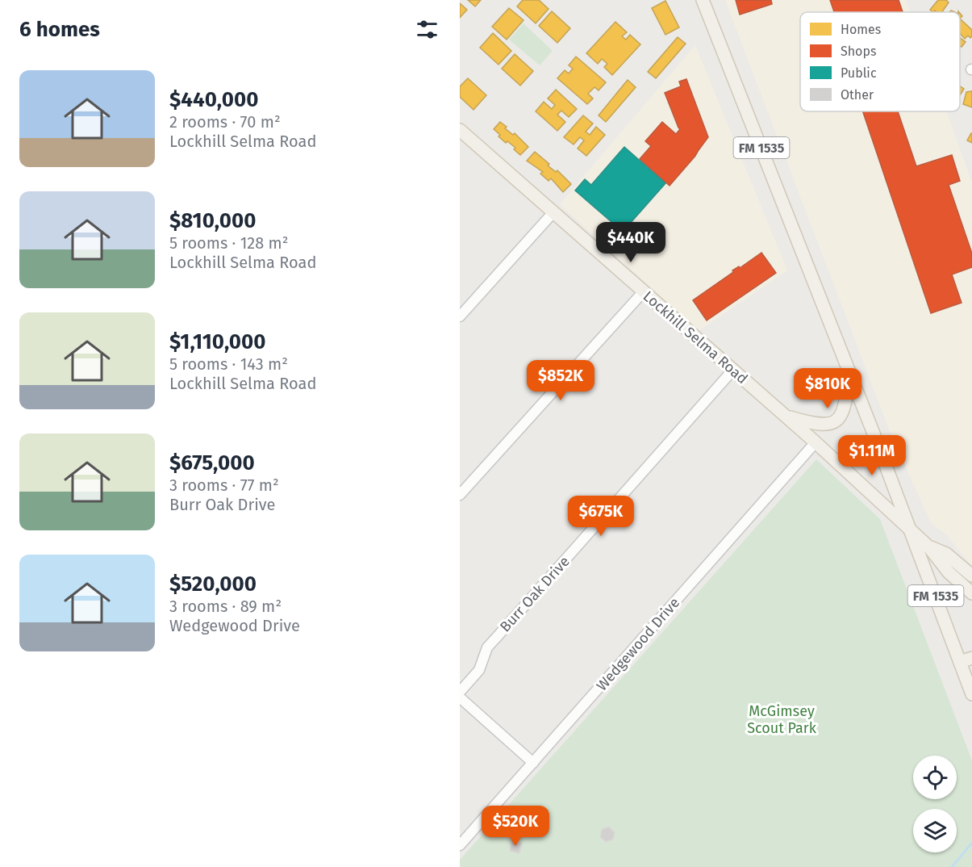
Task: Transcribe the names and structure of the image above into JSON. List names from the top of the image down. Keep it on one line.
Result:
{"streets":{"main road":["FM 1535","Lockhill Selma Road"],"street":["Burr Oak Drive","Wedgewood Drive"]},"crossings":[["FM 1535","Lockhill Selma Road"],["Lockhill Selma Road","Burr Oak Drive"],["Lockhill Selma Road","Wedgewood Drive"]],"parks":["McGimsey Scout Park"],"legend":["Homes","Shops","Public","Other"],"page":{"heading":"6 homes","list":[{"name":"$440,000","note":"2 rooms · 70 m² · Lockhill Selma Road"},{"name":"$810,000","note":"5 rooms · 128 m² · Lockhill Selma Road"},{"name":"$1,110,000","note":"5 rooms · 143 m² · Lockhill Selma Road"},{"name":"$675,000","note":"3 rooms · 77 m² · Burr Oak Drive"},{"name":"$520,000","note":"3 rooms · 89 m² · Wedgewood Drive"}],"price":["$440K","$852K","$810K","$1.11M","$675K","$520K"]}}
